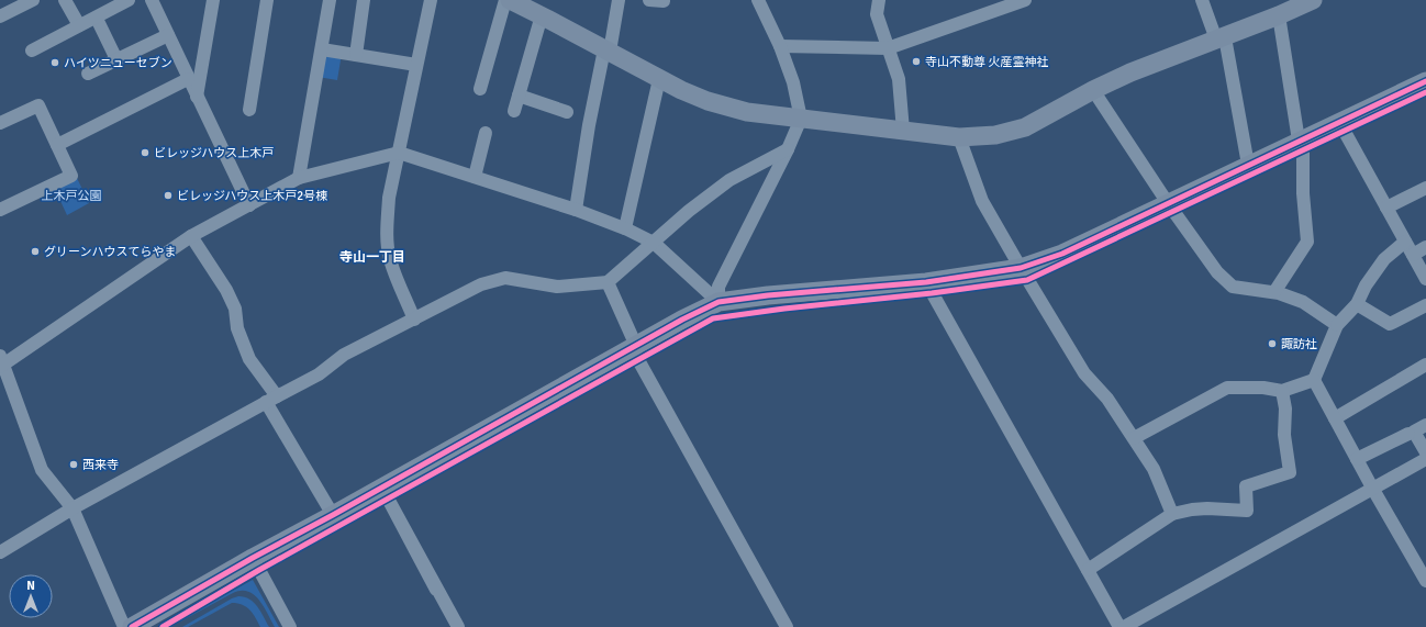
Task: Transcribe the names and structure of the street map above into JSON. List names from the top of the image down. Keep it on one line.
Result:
{"districts":["寺山一丁目"],"parks":["上木戸公園"],"places":["寺山不動尊 火産霊神社","ハイツニューセブン","ビレッジハウス上木戸","ビレッジハウス上木戸2号棟","グリーンハウスてらやま","諏訪社","西来寺"],"north":"top"}
